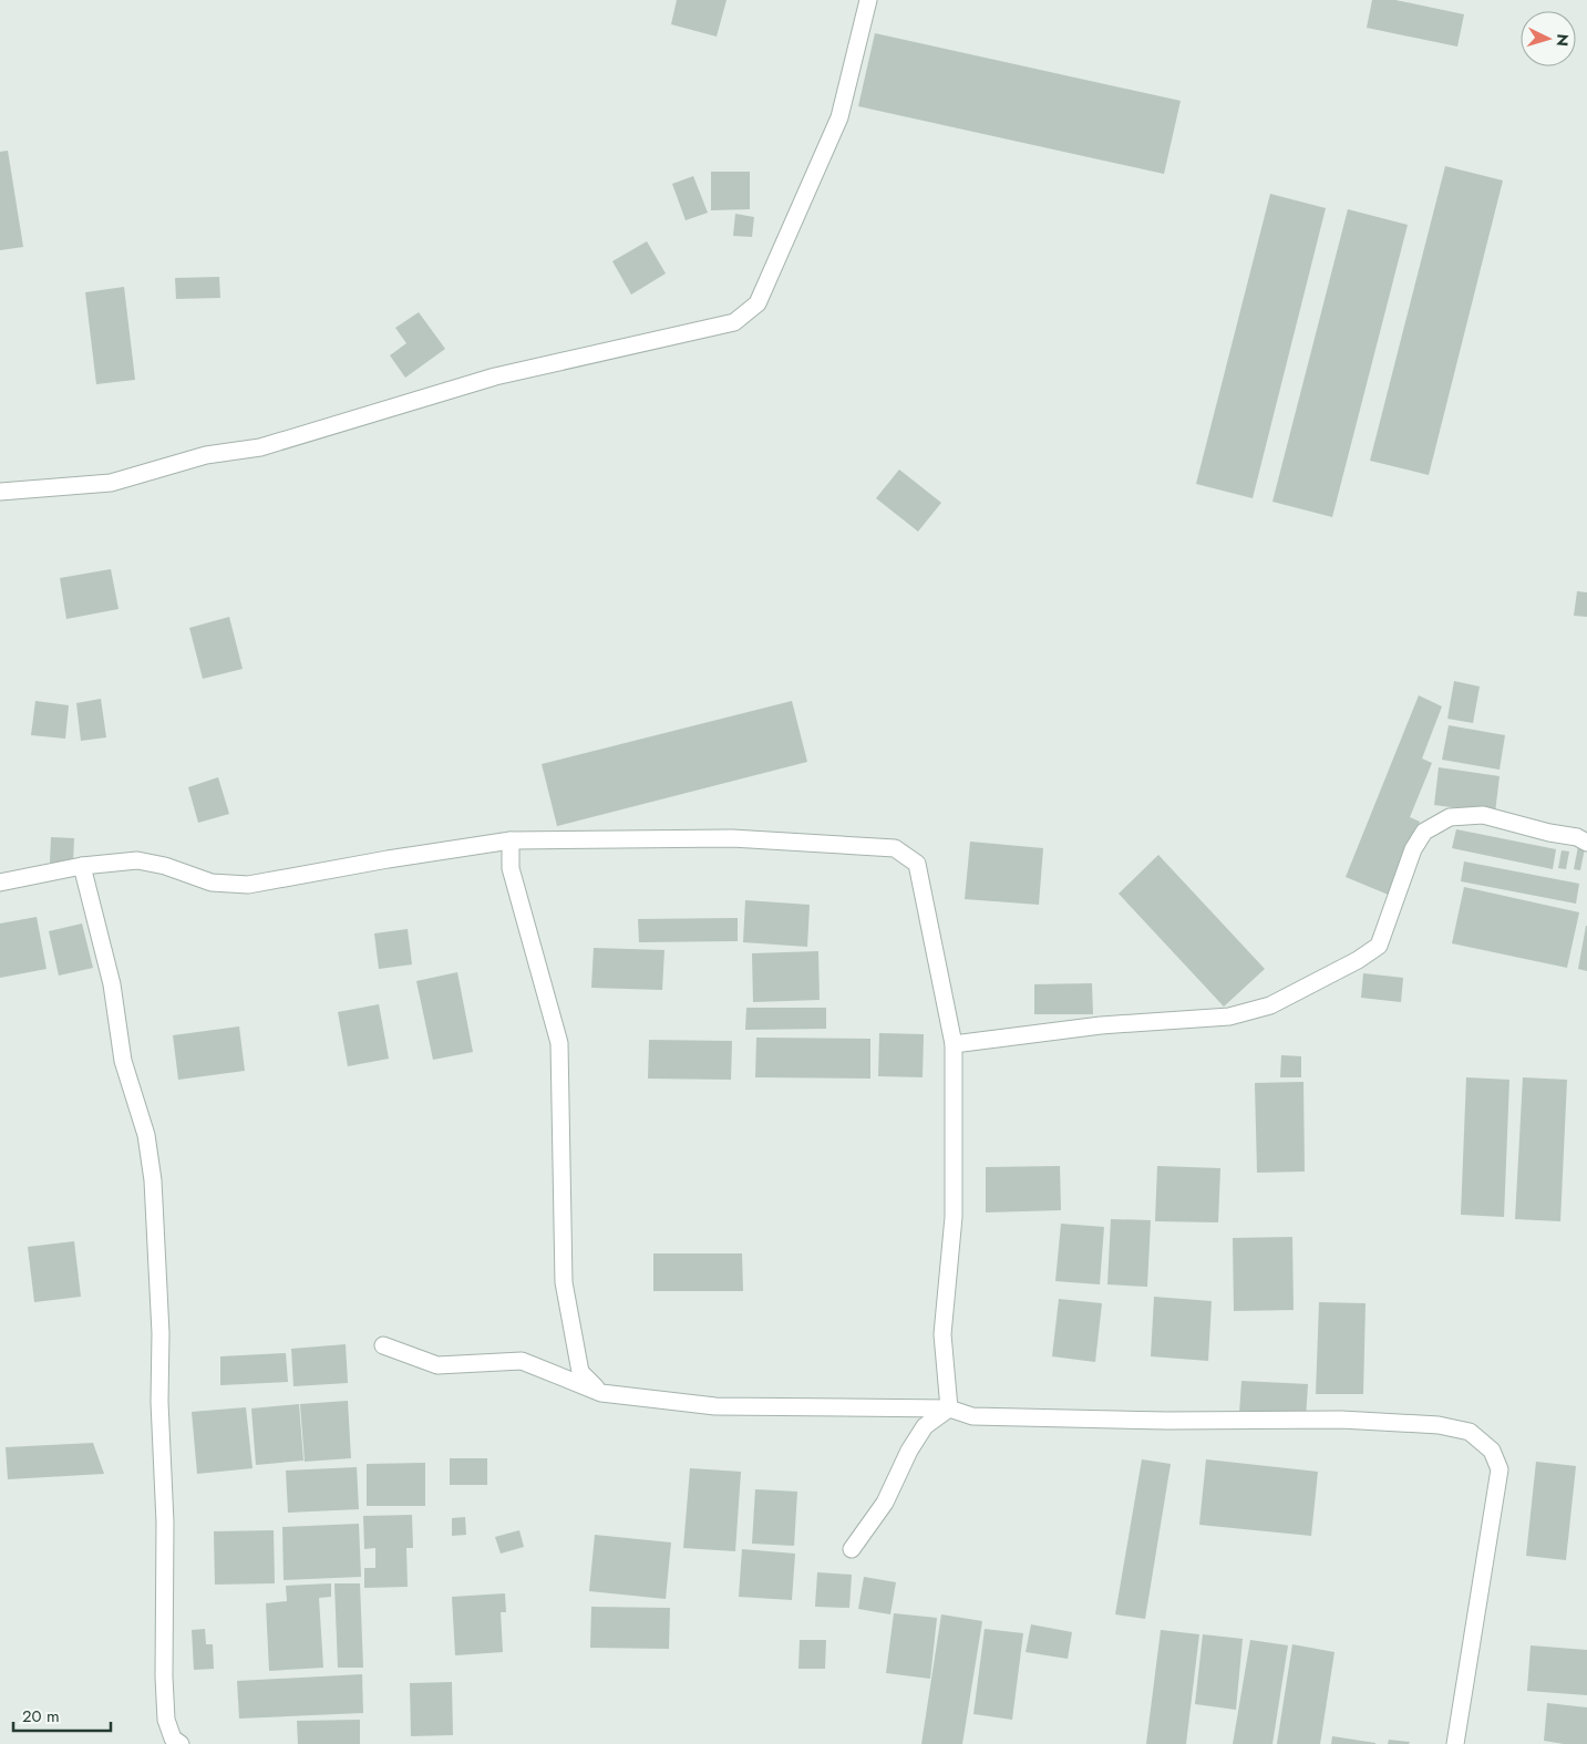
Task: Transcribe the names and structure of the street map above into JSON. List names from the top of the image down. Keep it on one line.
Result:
{"scale_bar":"20 m","north":"right"}
